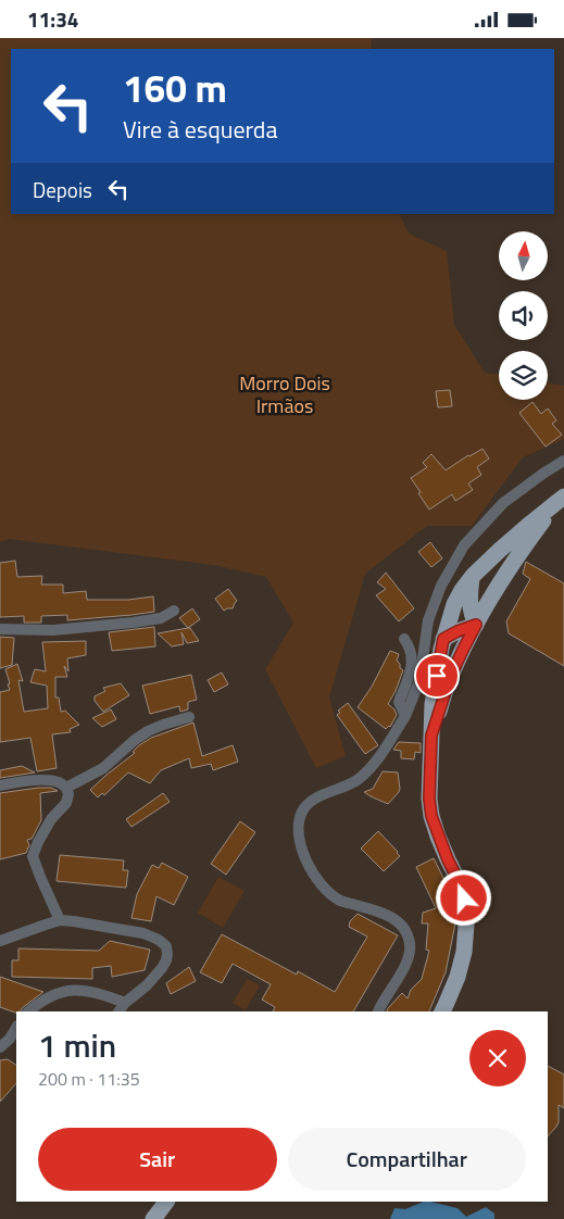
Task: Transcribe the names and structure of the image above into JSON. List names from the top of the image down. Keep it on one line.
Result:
{"parks":["Morro Dois Irmãos"],"north":"top","page":{"status":"11:34","turn":["160 m","Vire à esquerda"],"then":"Depois","heading":["1 min","200 m · 11:35"],"buttons":["Sair","Compartilhar"]}}
